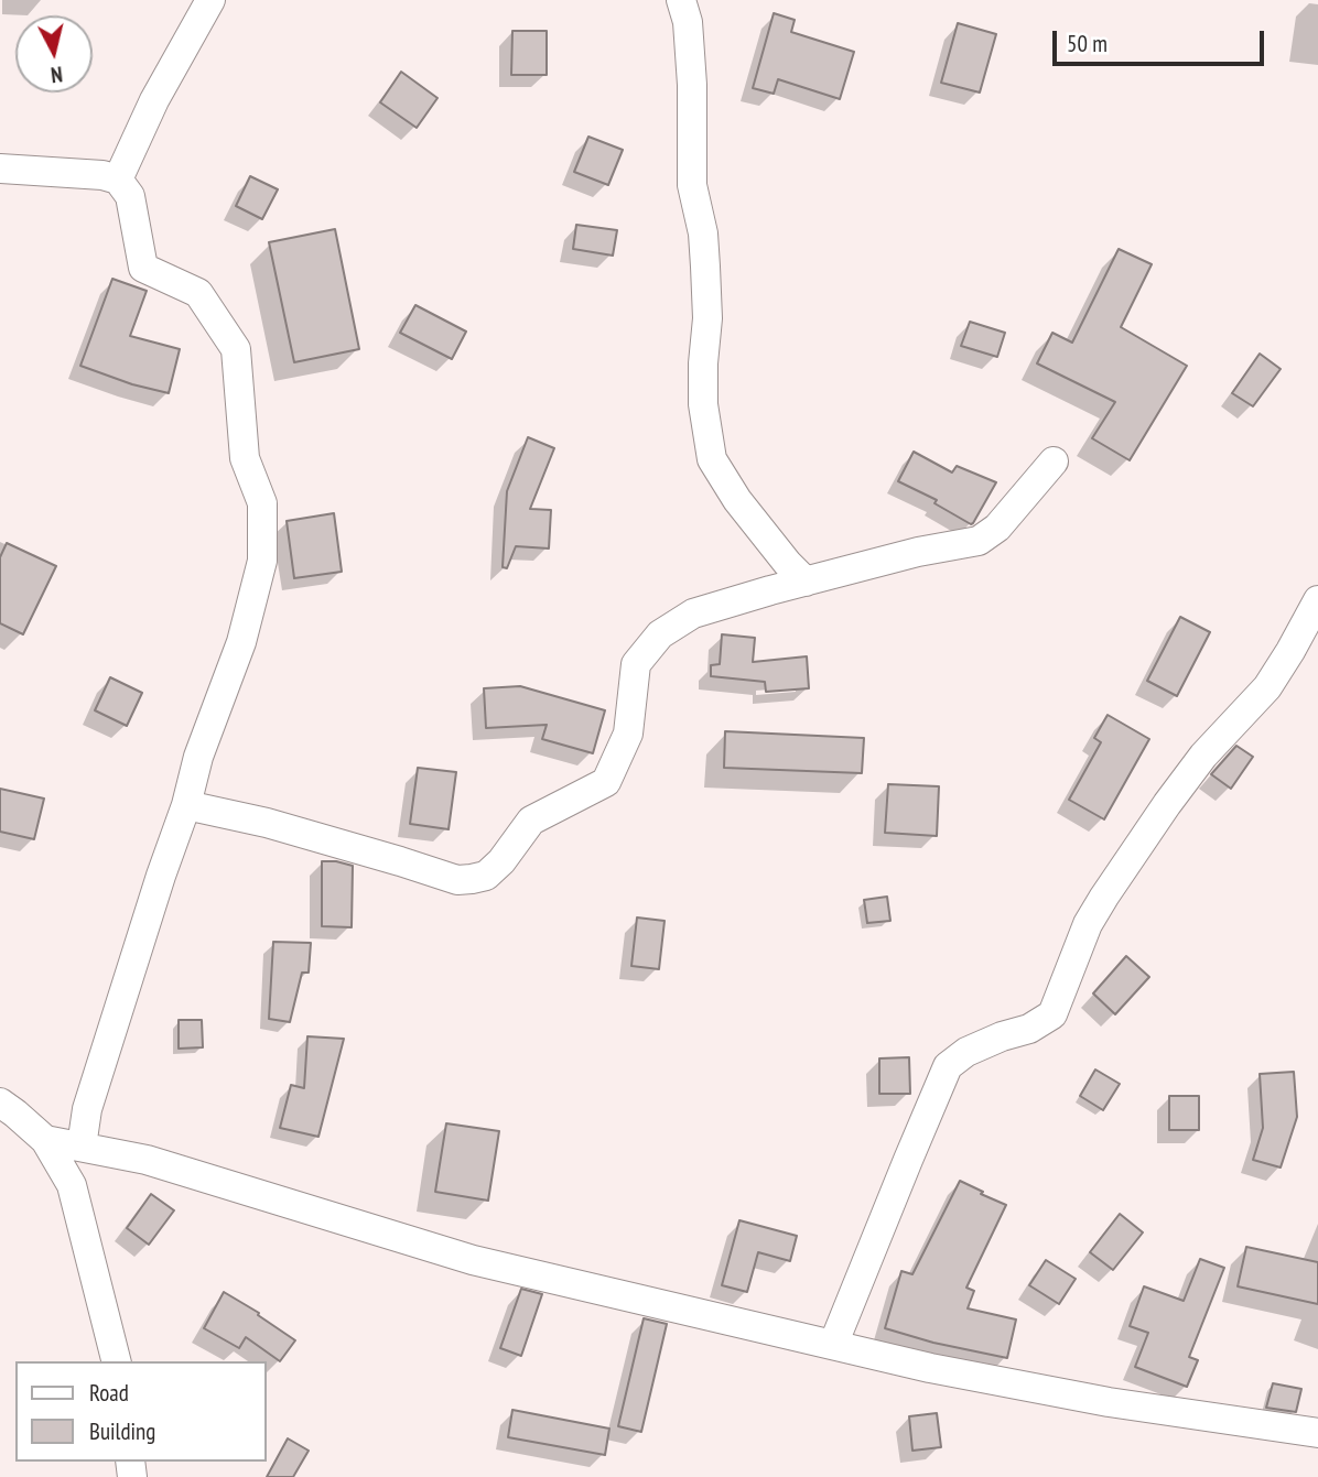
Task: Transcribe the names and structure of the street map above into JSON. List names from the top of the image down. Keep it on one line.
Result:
{"legend":["Road","Building"],"scale_bar":"50 m","north":"bottom"}
